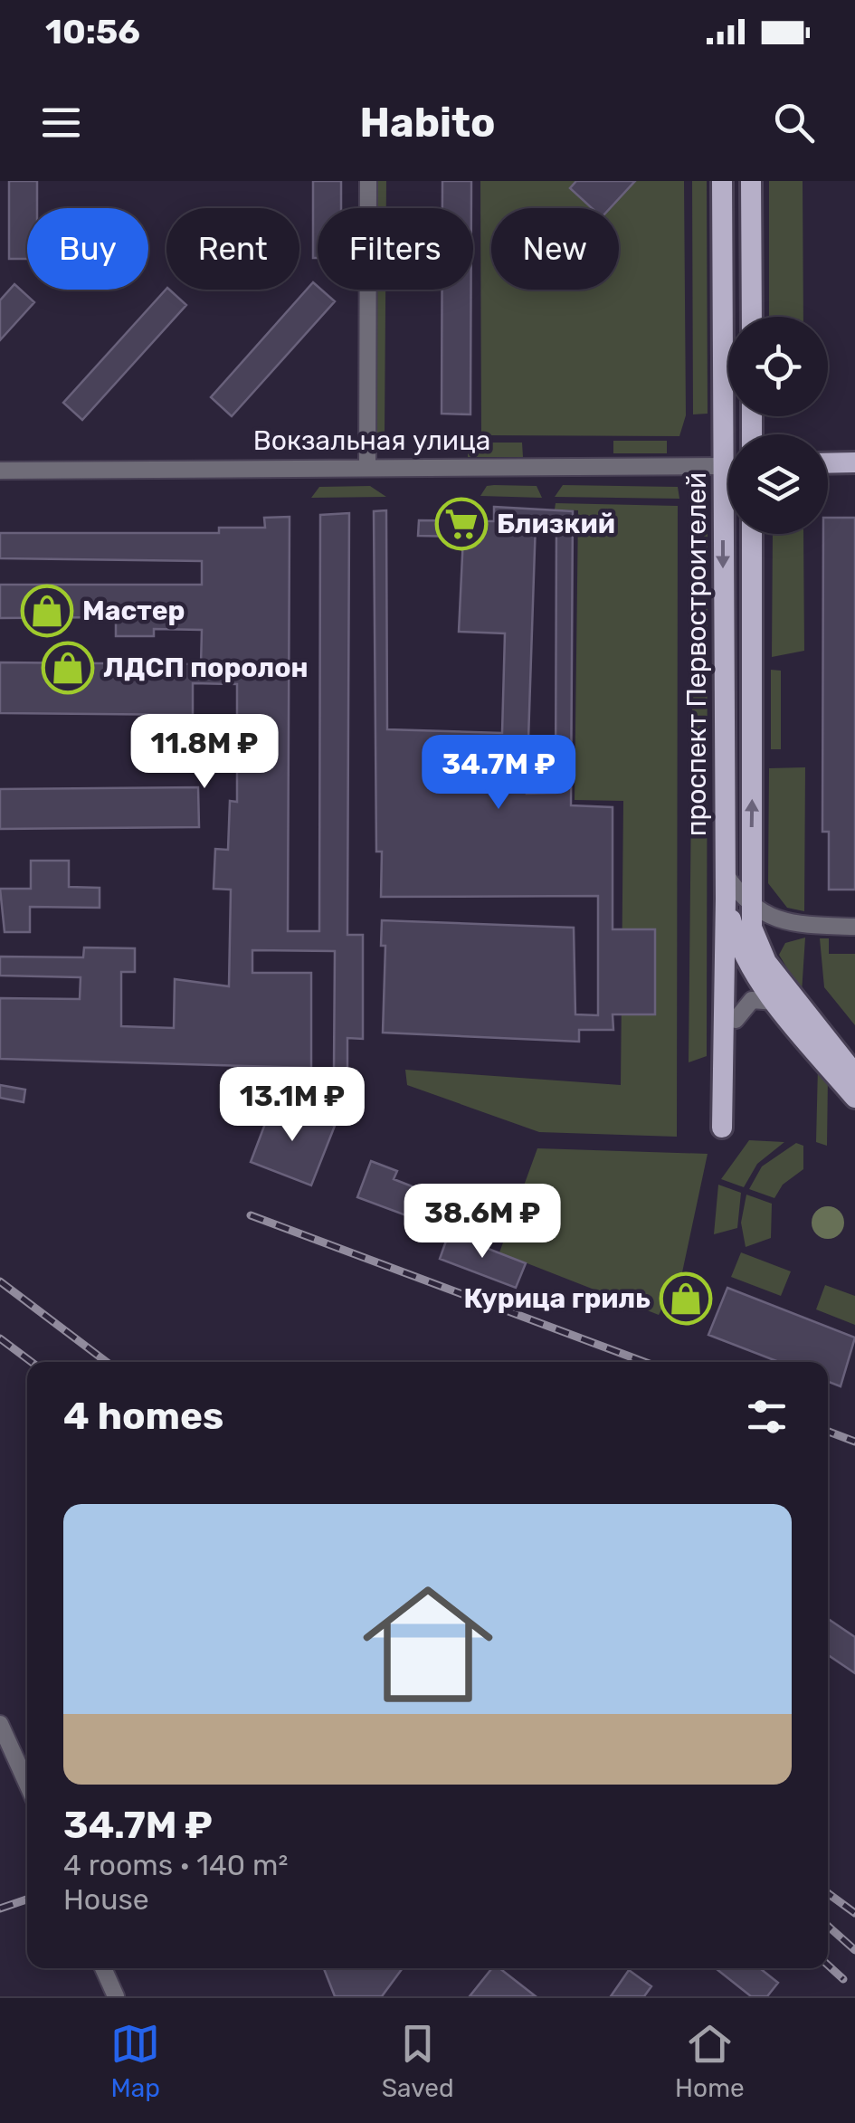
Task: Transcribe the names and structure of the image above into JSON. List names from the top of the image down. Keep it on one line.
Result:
{"streets":{"main road":["проспект Первостроителей"],"street":["Вокзальная улица"]},"places":{"supermarket":["Близкий"],"shop":["Мастер","ЛДСП поролон","Курица гриль"]},"page":{"status":"10:56","header":"Habito","chip":["Buy","Rent","Filters","New"],"price":["11.8M ₽","34.7M ₽","13.1M ₽","38.6M ₽"],"heading":"4 homes","list":[{"name":"34.7M ₽","note":"4 rooms · 140 m² · House"}],"tabs":["Map","Saved","Home"]}}
